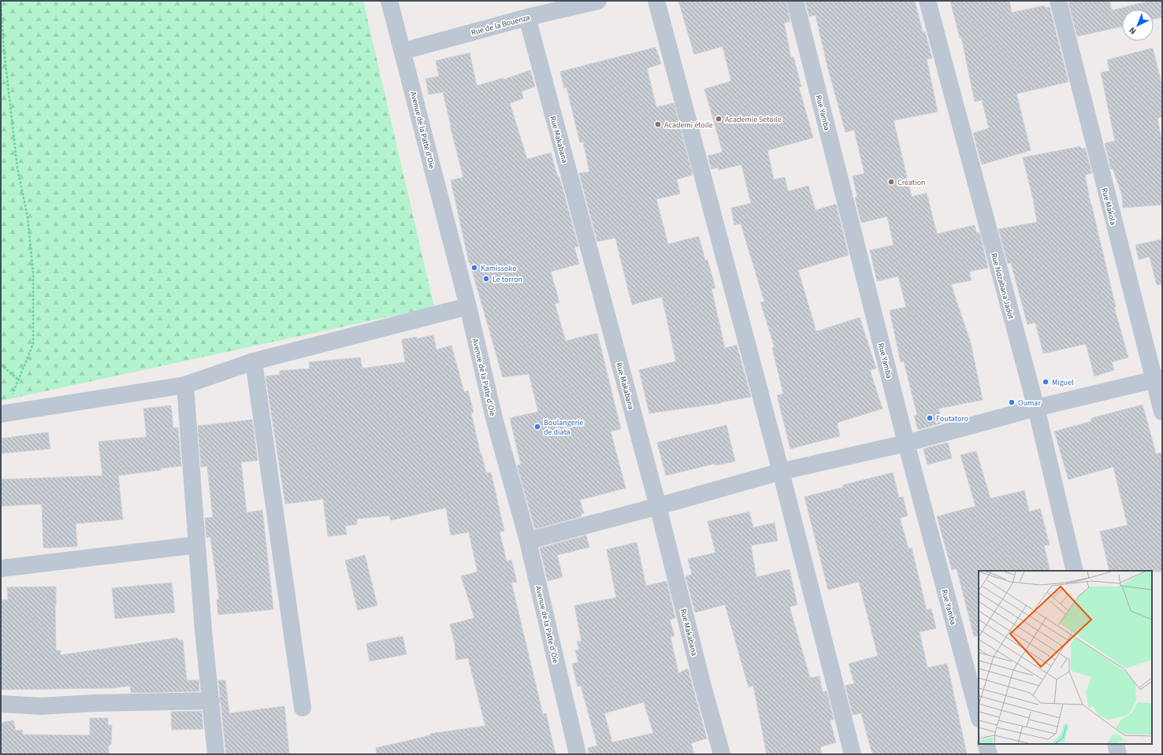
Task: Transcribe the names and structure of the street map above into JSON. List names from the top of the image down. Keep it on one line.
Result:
{"streets":{"street":["Rue de la Bouenza","Rue Yamba","Avenue de la Patte d'Oie","Rue Makabana","Rue Makola","Rue Ndzabana Jadot"]},"crossings":[["Rue de la Bouenza","Avenue de la Patte d'Oie"],["Rue de la Bouenza","Rue Makabana"]],"places":["Academie 5etoile","Academi étoile","Création","Kamissoko","Le torron","Miguel","Oumar","Foutatoro","Boulangerie de diata"],"north":"bottom left"}
